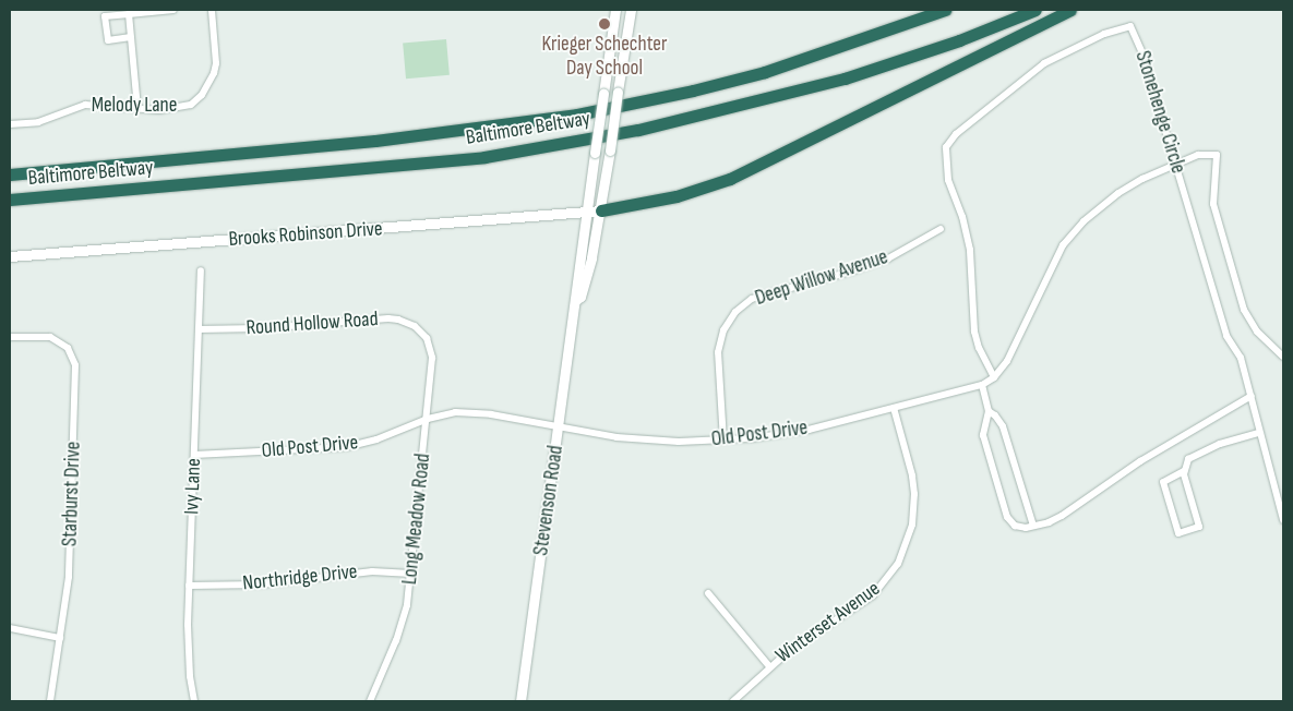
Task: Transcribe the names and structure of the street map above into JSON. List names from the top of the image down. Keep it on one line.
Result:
{"streets":{"highway":["Baltimore Beltway"],"main road":["Brooks Robinson Drive","Stevenson Road"],"street":["Melody Lane","Stonehenge Circle","Deep Willow Avenue","Round Hollow Road","Old Post Drive","Ivy Lane","Starburst Drive","Long Meadow Road","Northridge Drive","Winterset Avenue"]},"crossings":[["Stonehenge Circle","Old Post Drive"],["Brooks Robinson Drive","Stevenson Road"],["Deep Willow Avenue","Old Post Drive"],["Round Hollow Road","Ivy Lane"],["Round Hollow Road","Long Meadow Road"],["Old Post Drive","Ivy Lane"],["Old Post Drive","Stevenson Road"],["Old Post Drive","Long Meadow Road"],["Old Post Drive","Winterset Avenue"],["Ivy Lane","Northridge Drive"],["Long Meadow Road","Northridge Drive"]],"places":["Krieger Schechter Day School"]}
